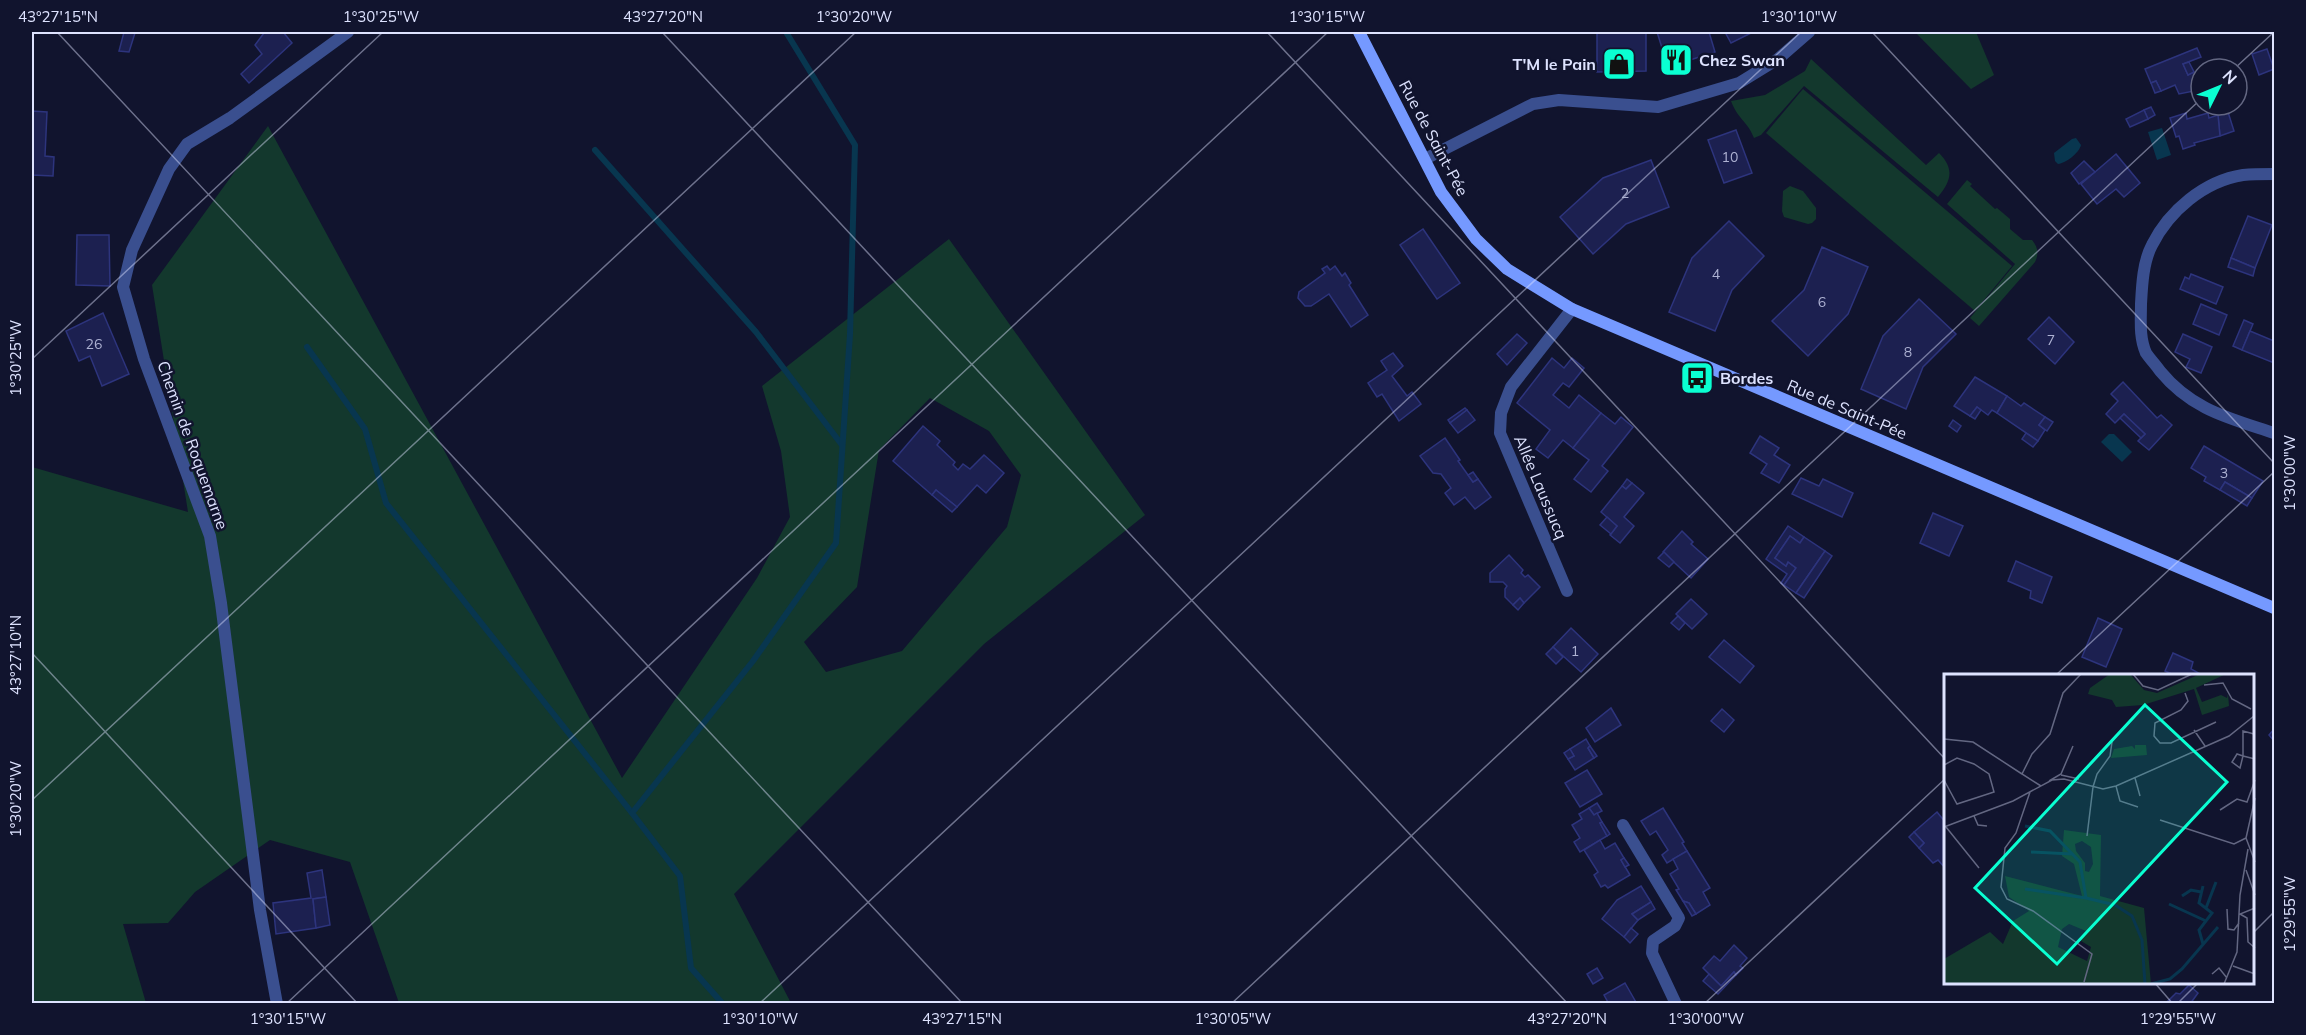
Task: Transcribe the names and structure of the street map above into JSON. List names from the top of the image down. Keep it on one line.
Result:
{"streets":{"main road":["Rue de Saint-Pée"],"street":["Chemin de Roquemarne","Allée Laussucq"]},"crossings":[["Rue de Saint-Pée","Allée Laussucq"]],"places":{"restaurant":["Chez Swan"],"shop":["T'M le Pain"],"bus stop":["Bordes"]},"house_numbers":["10","2","4","6","7","26","8","3","1"],"north":"top right","coordinates":["43°27'15\"N","1°30'25\"W","43°27'20\"N","1°30'20\"W","1°30'15\"W","1°30'10\"W","1°30'00\"W","43°27'10\"N","1°29'55\"W","1°30'05\"W"]}
